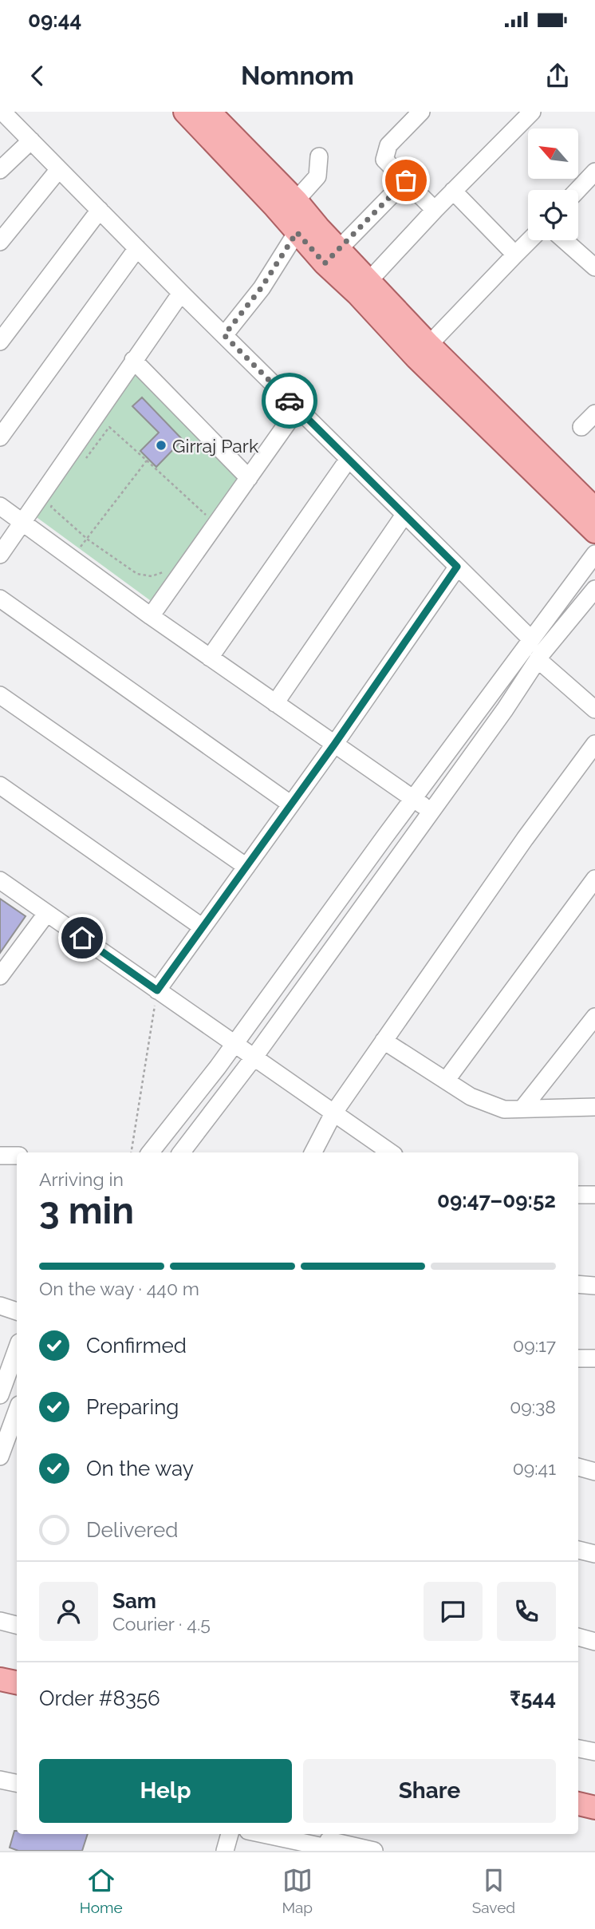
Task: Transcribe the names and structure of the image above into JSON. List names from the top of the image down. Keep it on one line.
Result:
{"places":["Girraj Park"],"north":"top left","page":{"status":"09:44","header":"Nomnom","heading":["3 min","Arriving in","09:47–09:52"],"panel":["Sam","Courier · 4.5","Order #8356","₹544"],"bar":"On the way · 440 m","list":[["Confirmed","09:17"],["Preparing","09:38"],["On the way","09:41"],"Delivered"],"buttons":["Help","Share"],"tabs":["Home","Map","Saved"]}}
